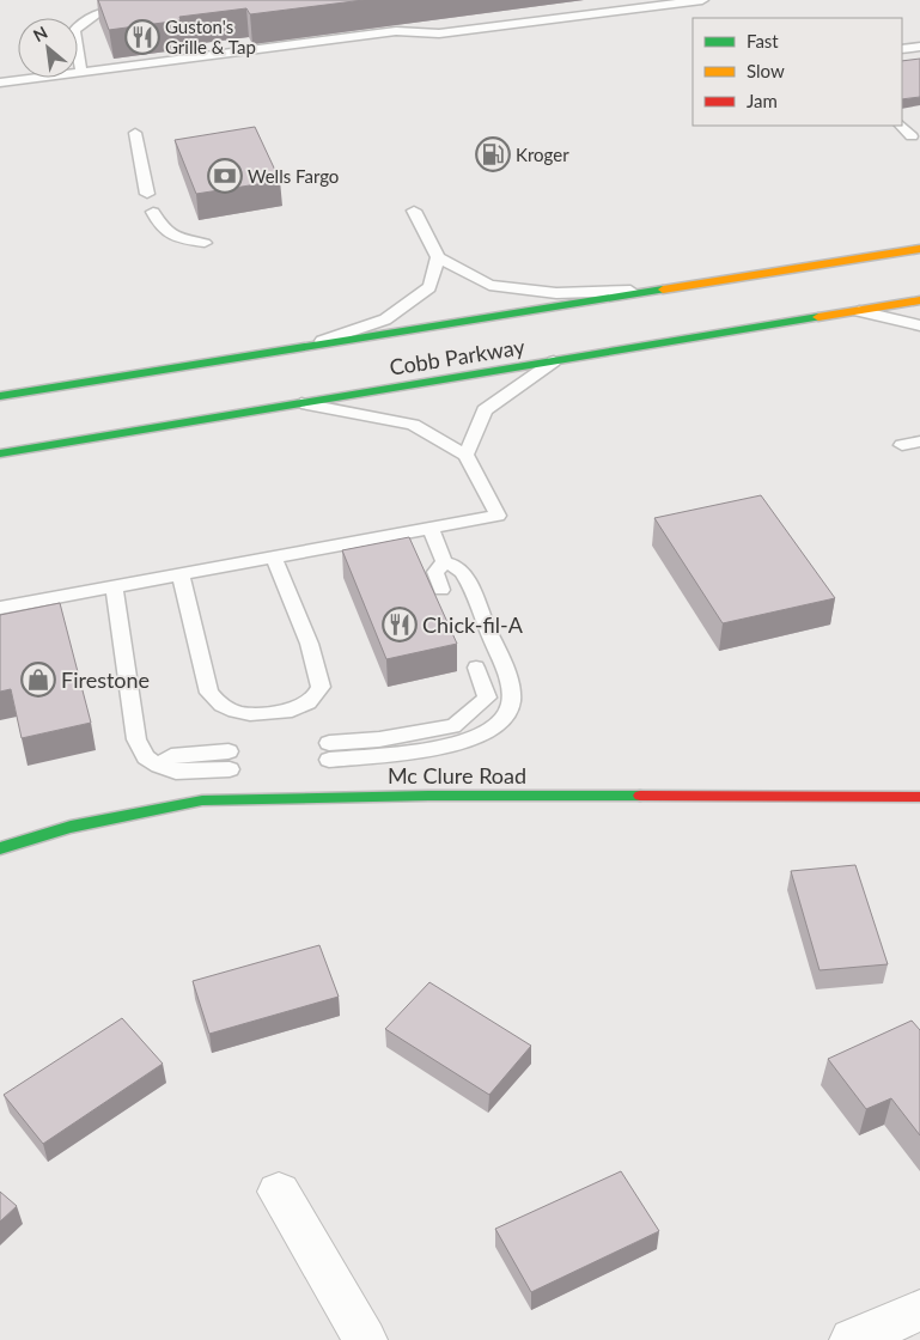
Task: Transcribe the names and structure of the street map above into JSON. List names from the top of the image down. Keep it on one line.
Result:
{"streets":{"main road":["Cobb Parkway","Mc Clure Road"]},"places":{"restaurant":["Guston's Grille & Tap","Chick-fil-A"],"fuel station":["Kroger"],"bank":["Wells Fargo"],"shop":["Firestone"]},"legend":["Fast","Slow","Jam"],"north":"top left"}
